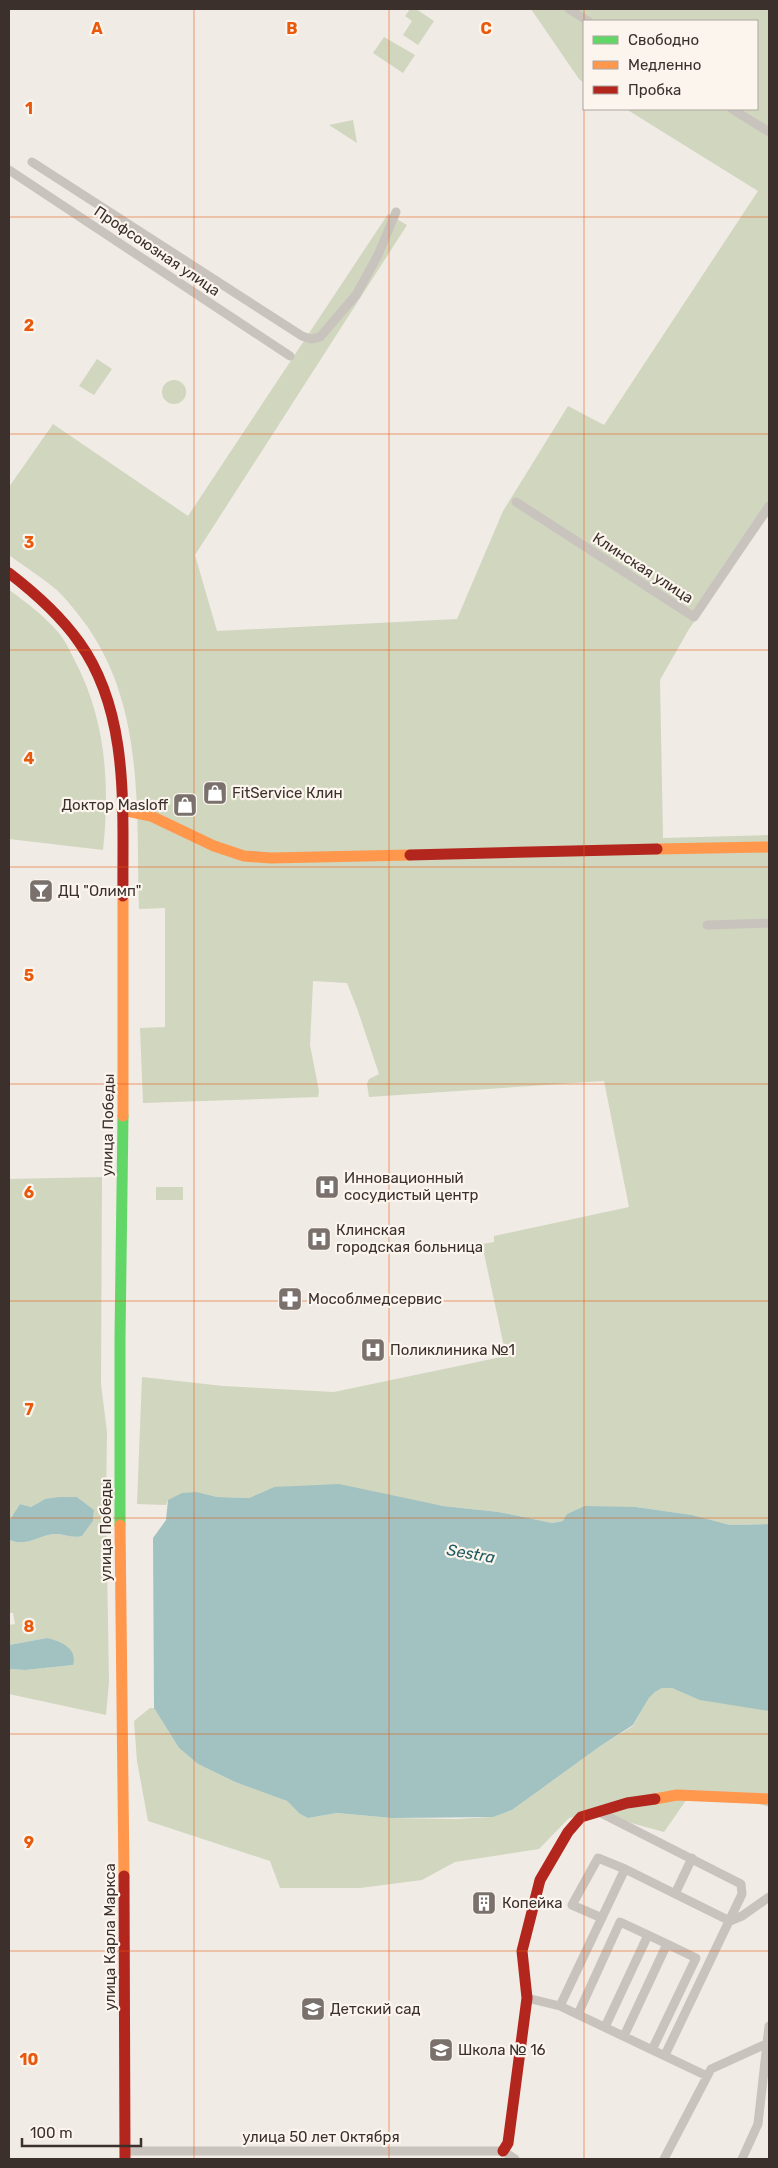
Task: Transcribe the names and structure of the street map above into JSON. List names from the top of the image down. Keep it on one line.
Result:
{"streets":{"street":["Профсоюзная улица","Клинская улица","улица Победы","улица Карла Маркса","улица 50 лет Октября"]},"crossings":[["улица Победы","улица Карла Маркса"],["улица Карла Маркса","улица 50 лет Октября"]],"water":["Sestra"],"places":{"shop":["FitService Клин","Доктор Masloff"],"bar":["ДЦ \"Олимп\""],"hospital":["Инновационный сосудистый центр","Клинская городская больница","Поликлиника №1"],"pharmacy":["Мособлмедсервис"],"building":["Копейка"],"school or university":["Детский сад","Школа № 16"]},"legend":["Свободно","Медленно","Пробка"],"scale_bar":"100 m","grid":{"columns":["A","B","C"],"rows":["1","2","3","4","5","6","7","8","9","10"]}}
